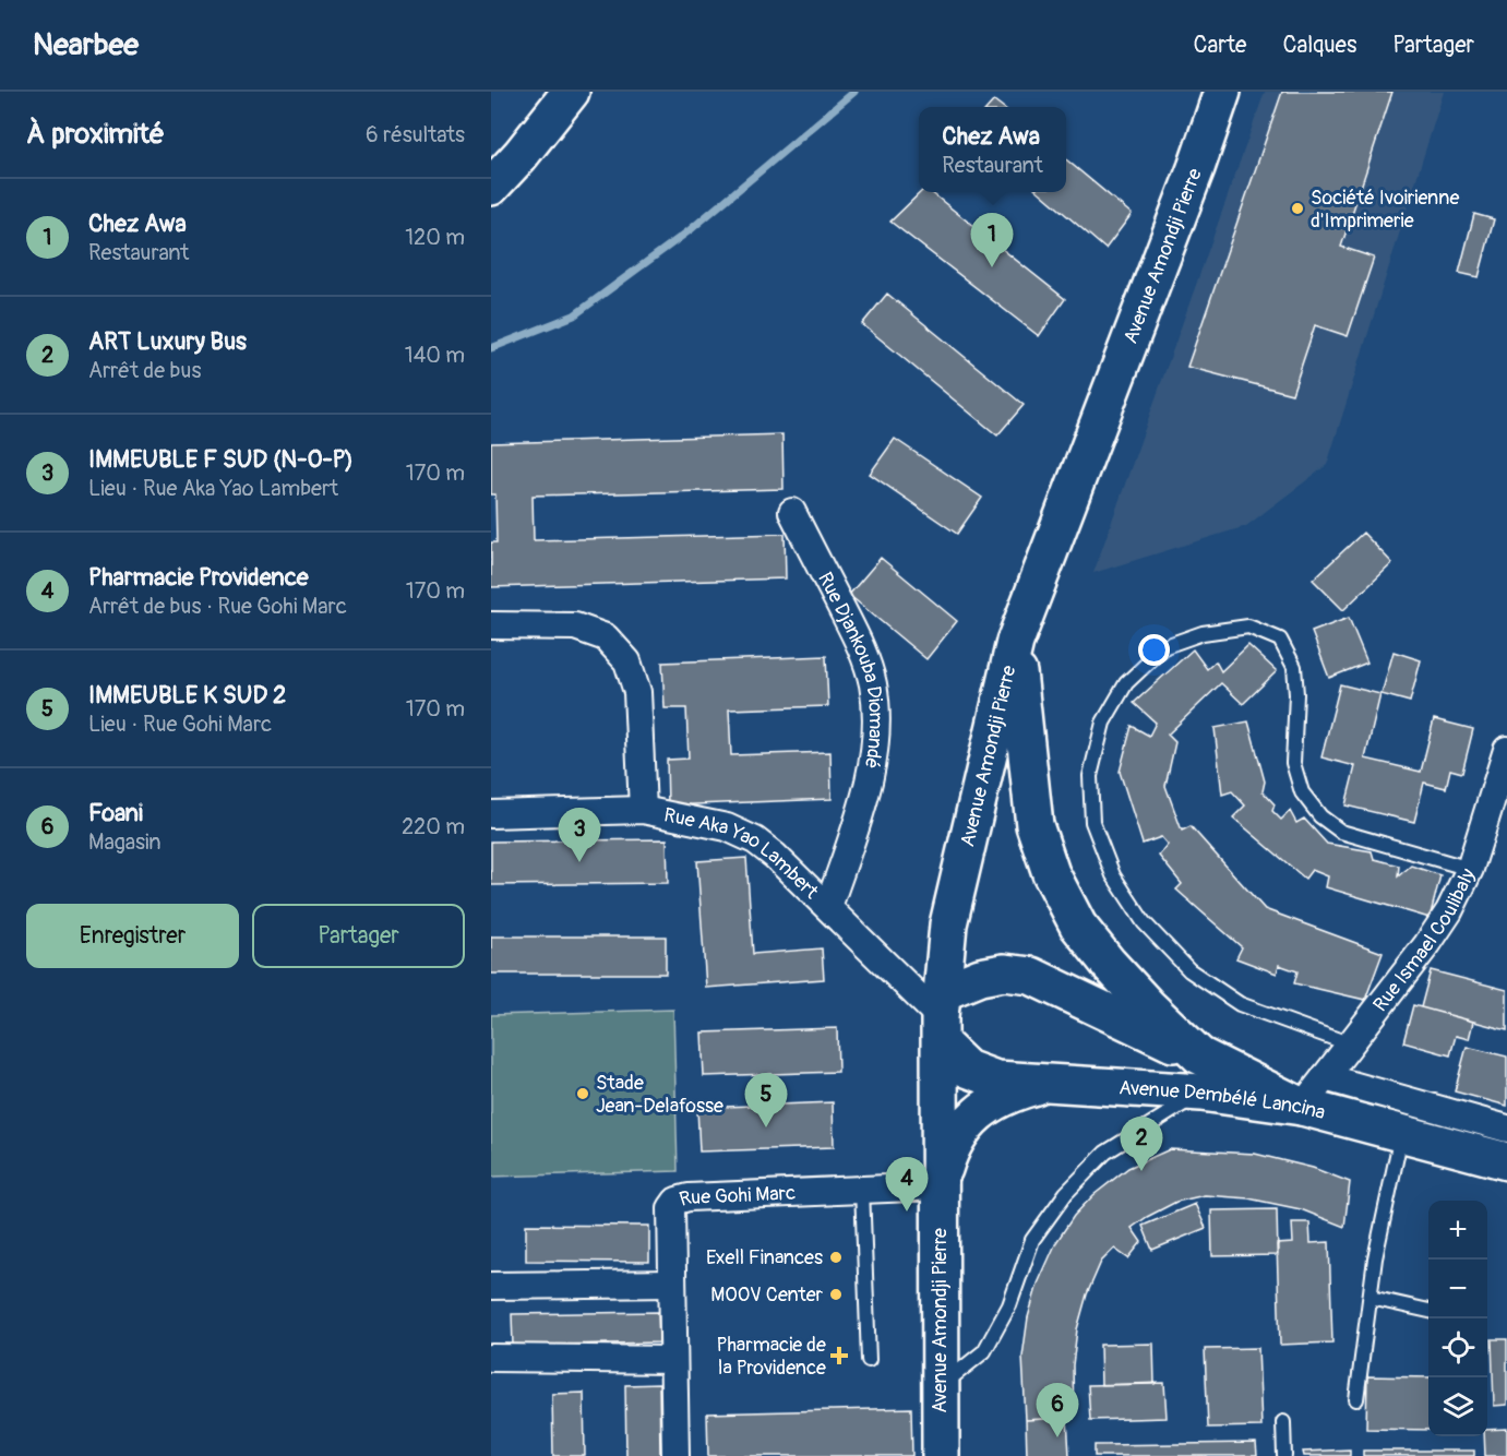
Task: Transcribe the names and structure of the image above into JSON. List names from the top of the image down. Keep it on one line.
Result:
{"streets":{"main road":["Avenue Amondji Pierre","Avenue Dembélé Lancina"],"street":["Rue Djankouba Diomandé","Rue Aka Yao Lambert","Rue Ismael Coulibaly","Rue Gohi Marc"]},"crossings":[["Avenue Amondji Pierre","Rue Aka Yao Lambert"],["Avenue Amondji Pierre","Avenue Dembélé Lancina"],["Avenue Amondji Pierre","Rue Gohi Marc"],["Rue Djankouba Diomandé","Rue Aka Yao Lambert"],["Rue Aka Yao Lambert","Avenue Dembélé Lancina"],["Rue Ismael Coulibaly","Avenue Dembélé Lancina"]],"places":{"other":["Société Ivoirienne d'Imprimerie","Stade Jean-Delafosse","Exell Finances","MOOV Center"],"health":["Pharmacie de la Providence"]},"page":{"header":"Nearbee","nav":["Carte","Calques","Partager"],"heading":["À proximité","6 résultats"],"popup":["Chez Awa","Restaurant"],"list":[{"mark":"1","name":"Chez Awa","note":"Restaurant","value":"120 m"},{"mark":"2","name":"ART Luxury Bus","note":"Arrêt de bus","value":"140 m"},{"mark":"3","name":"IMMEUBLE F SUD (N-O-P)","note":"Lieu · Rue Aka Yao Lambert","value":"170 m"},{"mark":"4","name":"Pharmacie Providence","note":"Arrêt de bus · Rue Gohi Marc","value":"170 m"},{"mark":"5","name":"IMMEUBLE K SUD 2","note":"Lieu · Rue Gohi Marc","value":"170 m"},{"mark":"6","name":"Foani","note":"Magasin","value":"220 m"}],"pins":["1","3","5","2","4","6"],"buttons":["Enregistrer","Partager"],"map_buttons":["+","−"]}}
